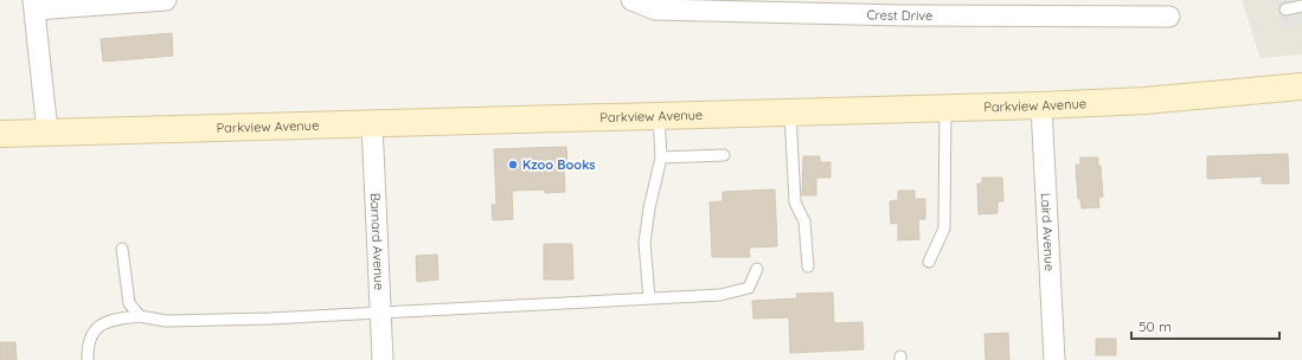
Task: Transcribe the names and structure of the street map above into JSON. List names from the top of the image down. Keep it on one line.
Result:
{"streets":{"street":["Crest Drive","Parkview Avenue","Laird Avenue","Barnard Avenue"]},"crossings":[["Parkview Avenue","Laird Avenue"],["Parkview Avenue","Barnard Avenue"]],"places":["Kzoo Books"],"scale_bar":"50 m"}
